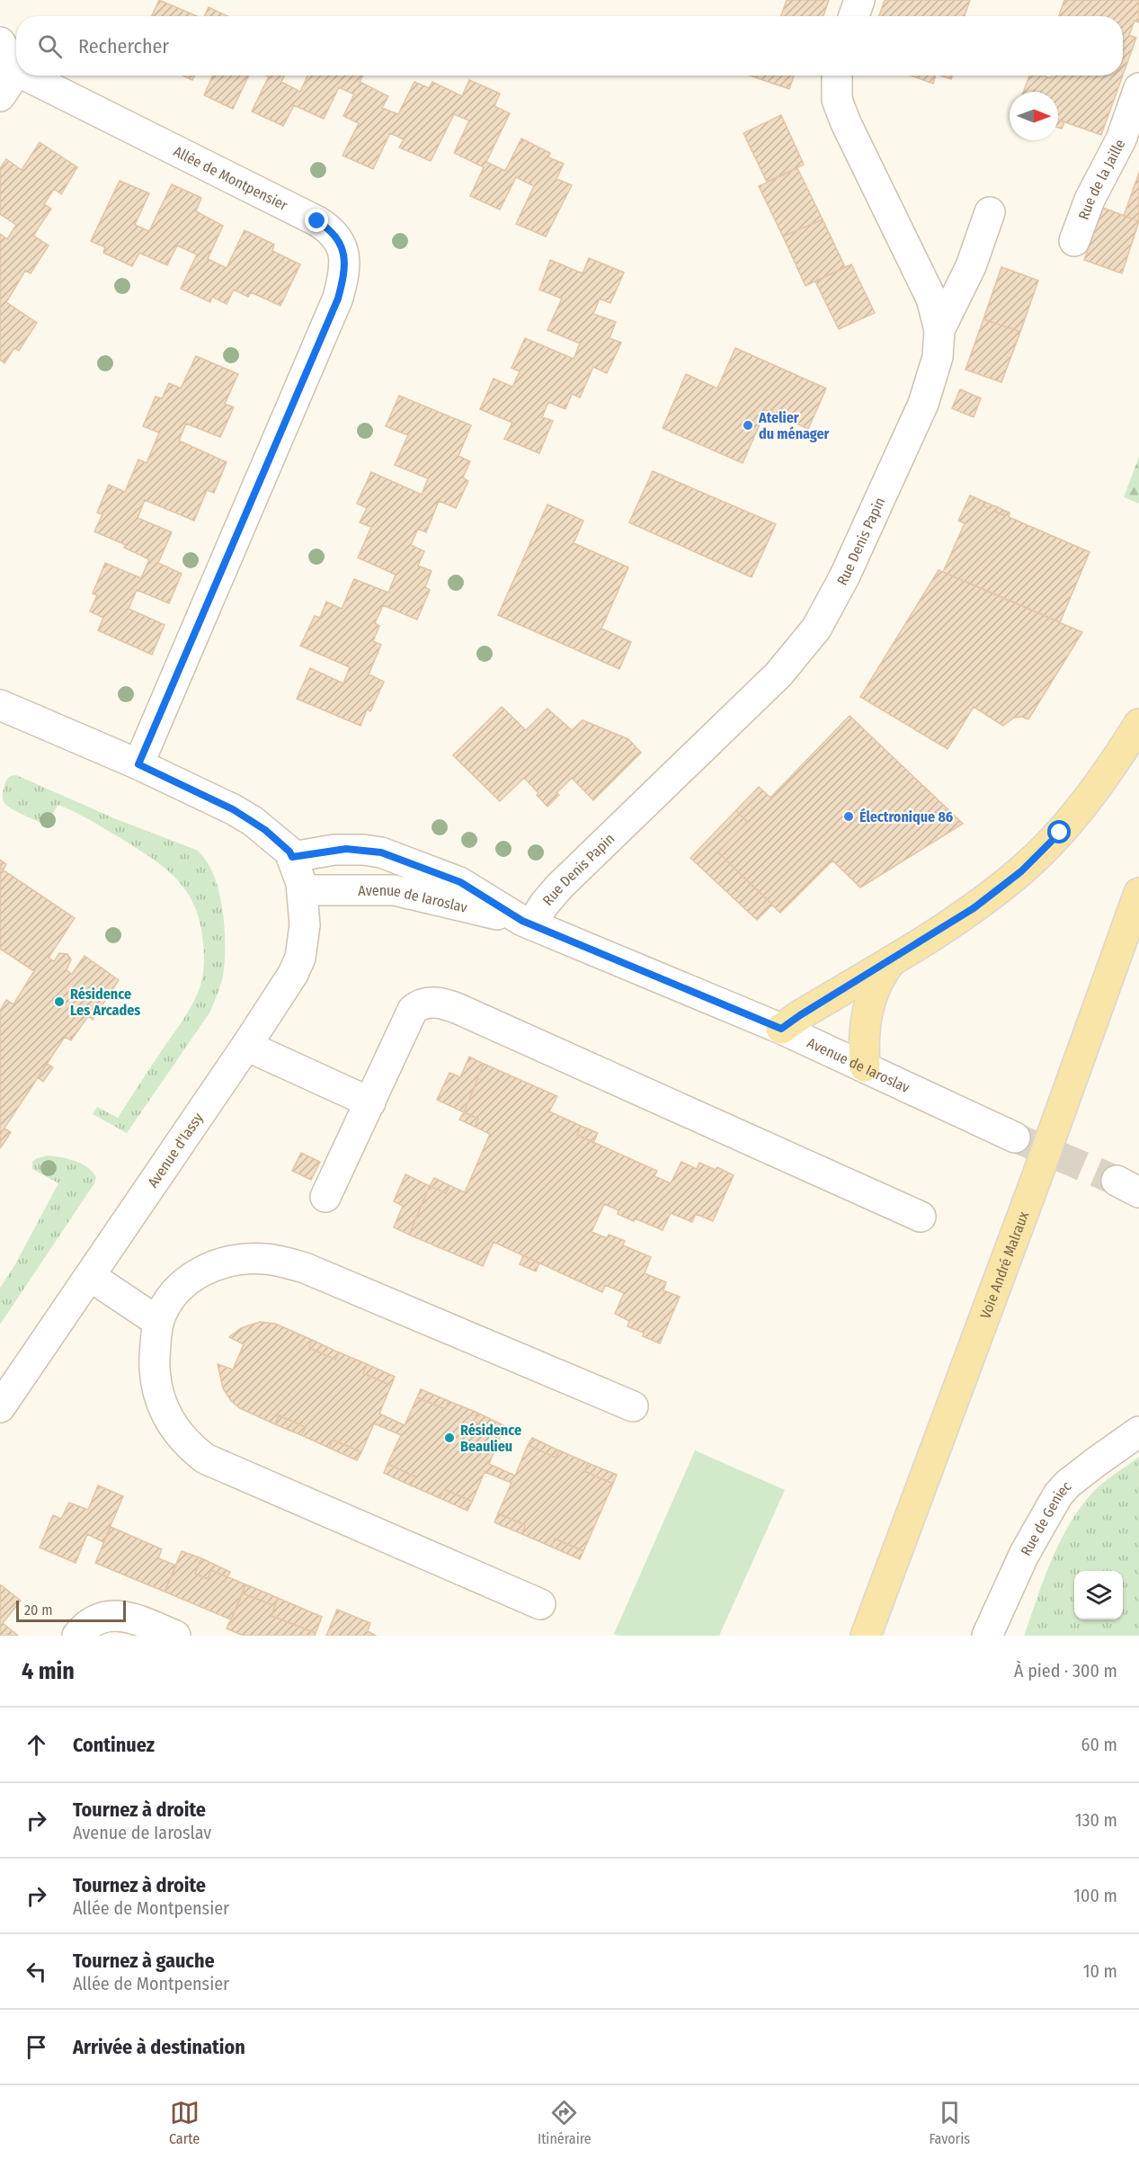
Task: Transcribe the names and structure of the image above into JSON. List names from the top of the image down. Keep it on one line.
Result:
{"streets":{"main road":["Voie André Malraux"],"street":["Allée de Montpensier","Rue de la Jaille","Rue Denis Papin","Avenue de Iaroslav","Avenue d'Iassy","Rue de Geniec"]},"crossings":[["Rue Denis Papin","Avenue de Iaroslav"],["Avenue de Iaroslav","Avenue d'Iassy"]],"places":["Atelier du ménager","Électronique 86","Résidence Les Arcades","Résidence Beaulieu"],"scale_bar":"20 m","north":"right","page":{"search":"Rechercher","scale":"20 m","heading":["4 min","À pied · 300 m"],"list":[["Continuez","60 m"],["Tournez à droite","Avenue de Iaroslav","130 m"],["Tournez à droite","Allée de Montpensier","100 m"],["Tournez à gauche","Allée de Montpensier","10 m"],"Arrivée à destination"],"nav":["Carte","Itinéraire","Favoris"]}}
